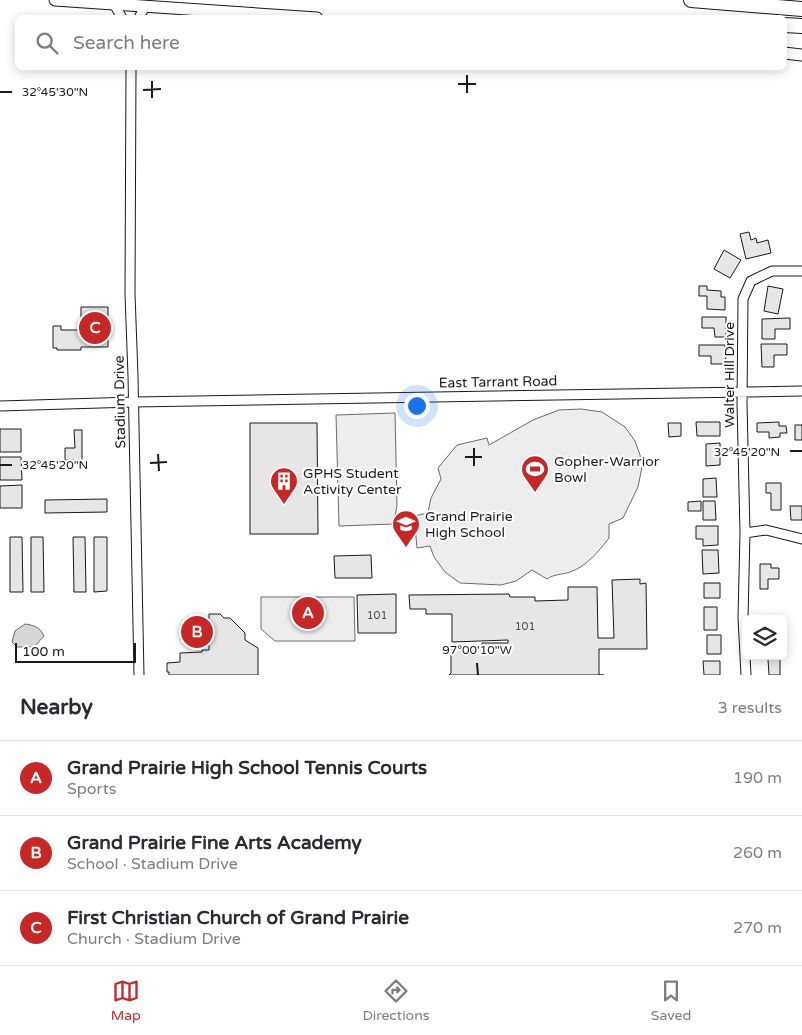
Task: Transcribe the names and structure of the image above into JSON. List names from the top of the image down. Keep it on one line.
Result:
{"streets":{"street":["Walter Hill Drive","East Tarrant Road","Stadium Drive"]},"crossings":[["Walter Hill Drive","East Tarrant Road"],["East Tarrant Road","Stadium Drive"]],"places":{"sports":["Gopher-Warrior Bowl"],"building":["GPHS Student Activity Center"],"school or university":["Grand Prairie High School"]},"house_numbers":["101","101"],"scale_bar":"100 m","page":{"search":"Search here","pins":["C","A","B"],"scale":"100 m","heading":["Nearby","3 results"],"list":[{"mark":"A","name":"Grand Prairie High School Tennis Courts","note":"Sports","value":"190 m"},{"mark":"B","name":"Grand Prairie Fine Arts Academy","note":"School · Stadium Drive","value":"260 m"},{"mark":"C","name":"First Christian Church of Grand Prairie","note":"Church · Stadium Drive","value":"270 m"}],"nav":["Map","Directions","Saved"]},"coordinates":["32°45'30\"N","32°45'20\"N","97°00'10\"W"]}
